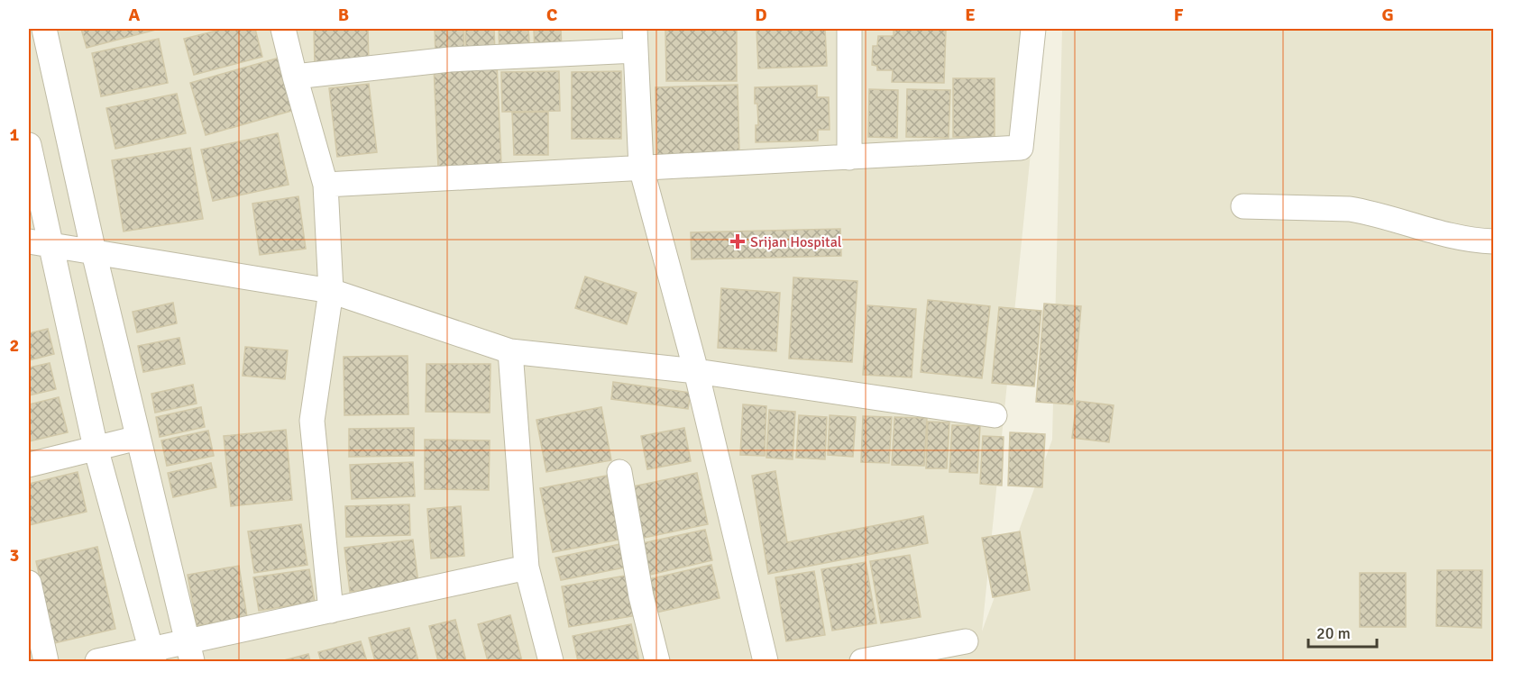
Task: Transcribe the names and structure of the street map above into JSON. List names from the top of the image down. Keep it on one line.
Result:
{"places":{"health":["Srijan Hospital"]},"scale_bar":"20 m","grid":{"columns":["A","B","C","D","E","F","G"],"rows":["1","2","3"]}}
